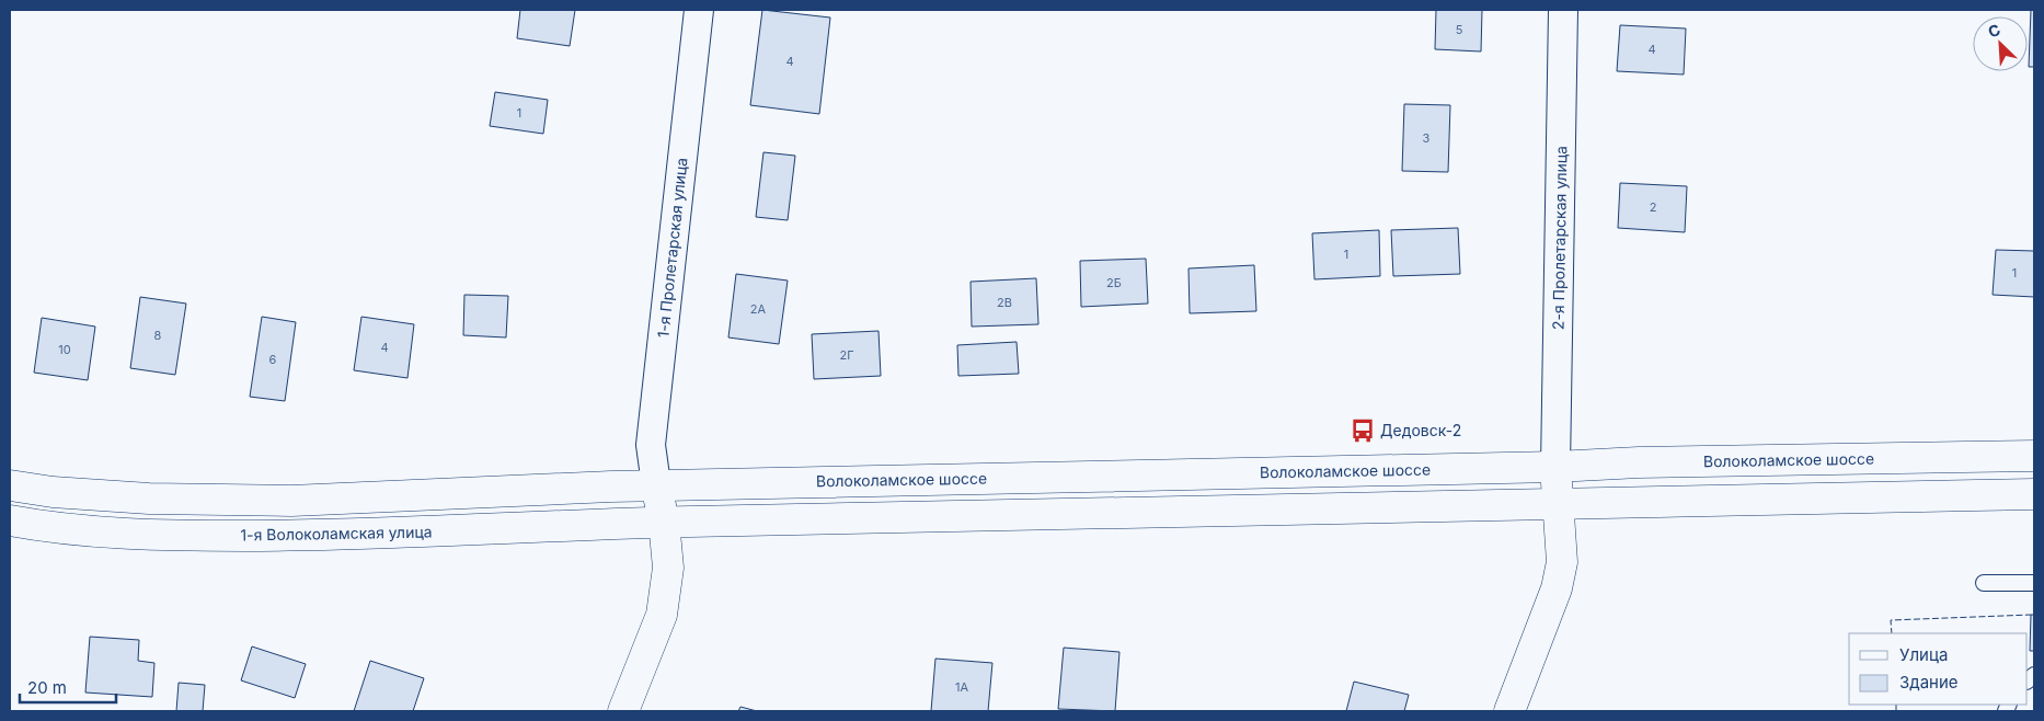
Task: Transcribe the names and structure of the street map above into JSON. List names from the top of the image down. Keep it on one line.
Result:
{"streets":{"main road":["Волоколамское шоссе","1-я Волоколамская улица"],"street":["2-я Пролетарская улица","1-я Пролетарская улица"]},"crossings":[["2-я Пролетарская улица","Волоколамское шоссе"],["1-я Пролетарская улица","Волоколамское шоссе"]],"places":{"bus stop":["Дедовск-2"]},"house_numbers":["5","4","4","1","3","2","1","1","2Б","2В","2А","8","4","10","2Г","6","1А"],"legend":["Улица","Здание"],"scale_bar":"20 m","north":"top left"}
